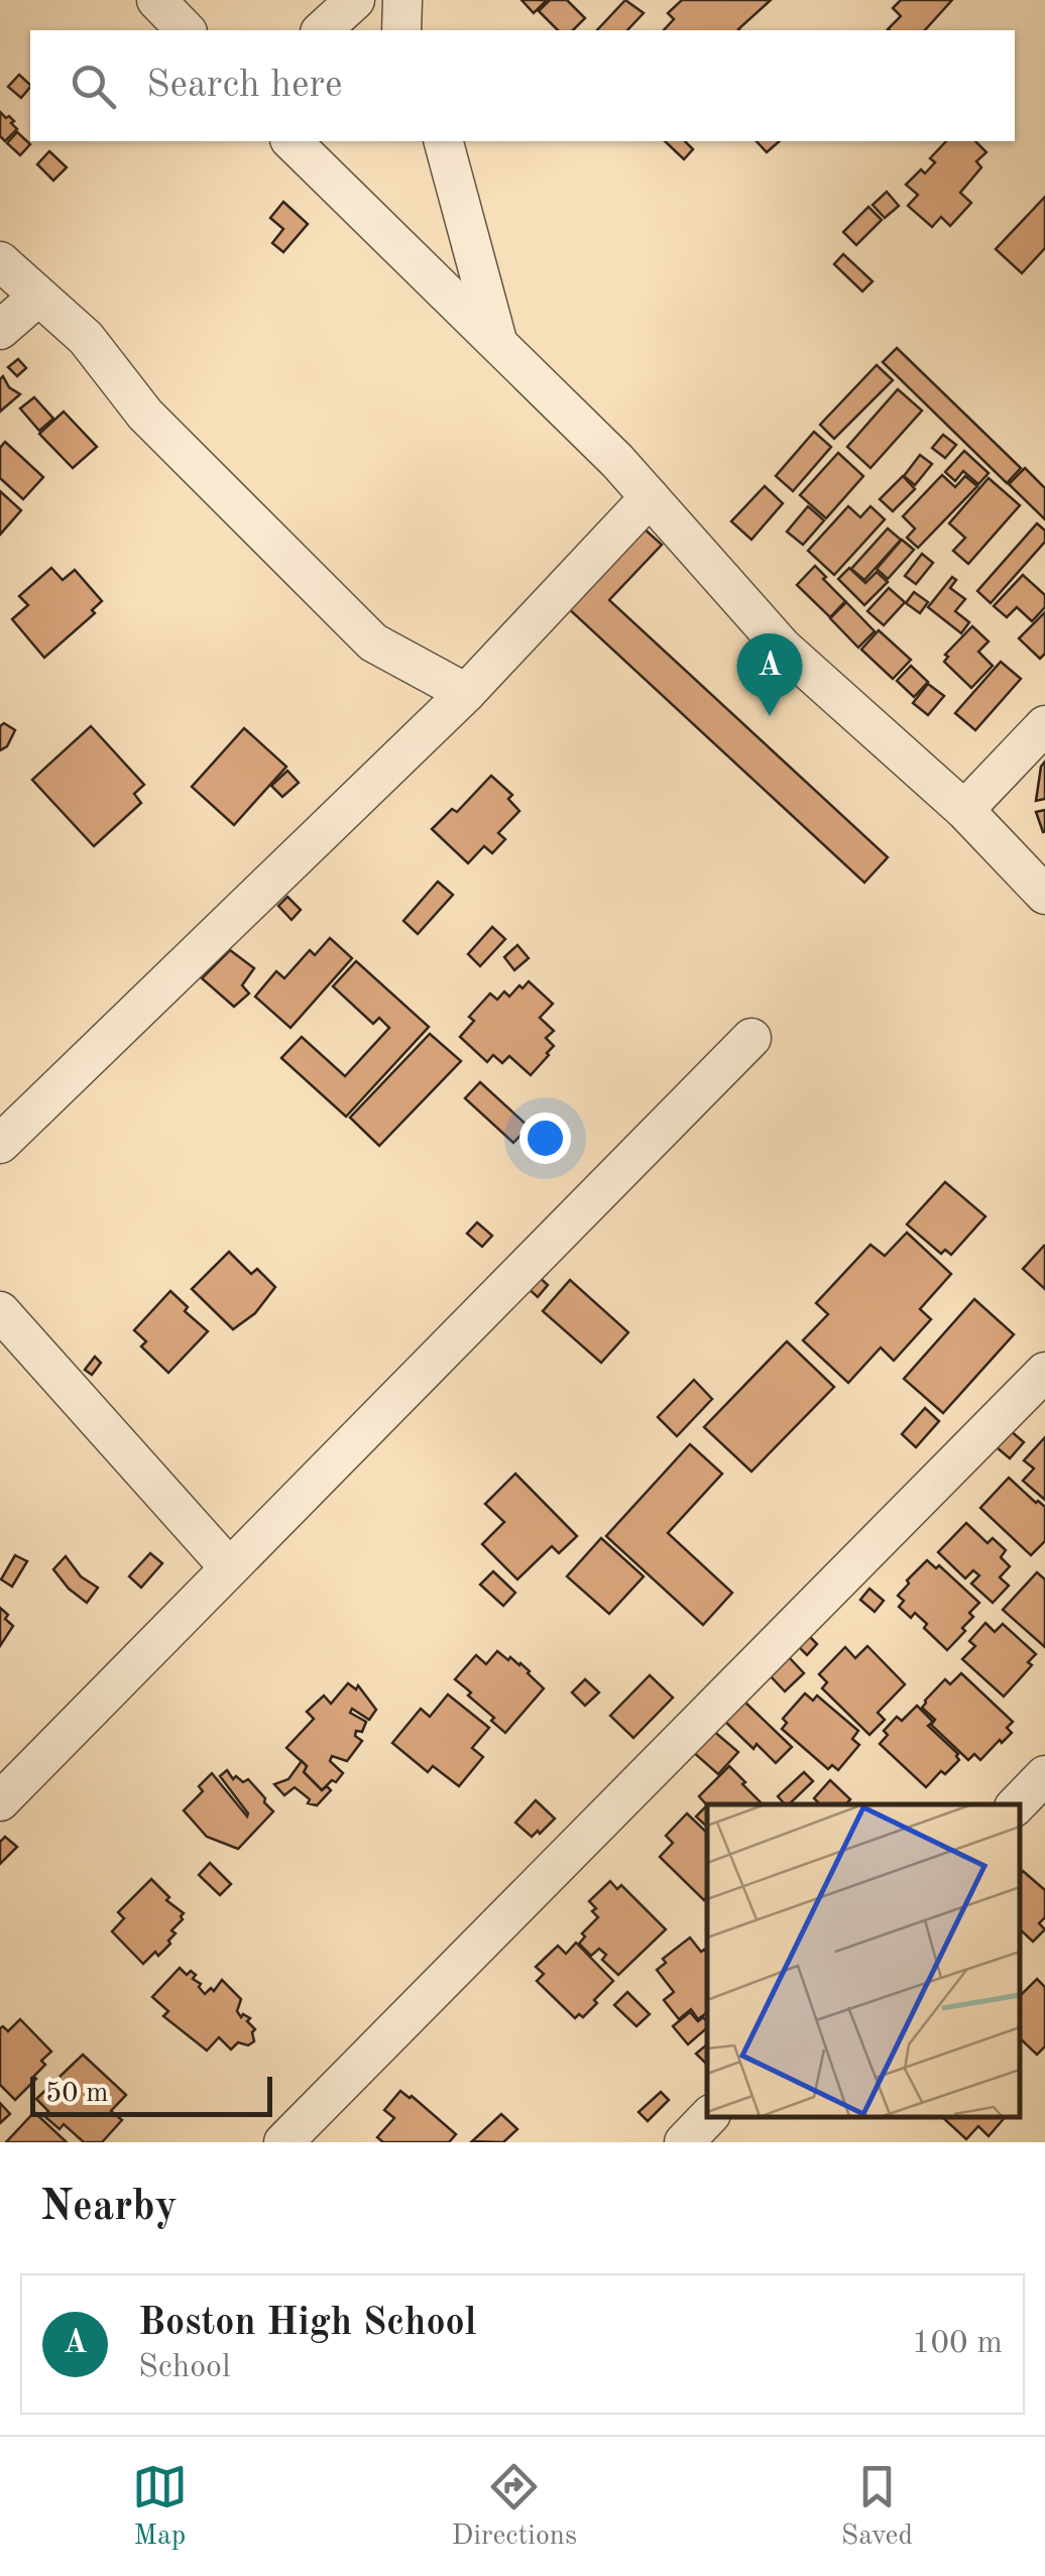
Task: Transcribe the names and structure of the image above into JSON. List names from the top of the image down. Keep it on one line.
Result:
{"scale_bar":"50 m","page":{"search":"Search here","pins":"A","scale":"50 m","heading":"Nearby","list":[{"mark":"A","name":"Boston High School","note":"School","value":"100 m"}],"nav":["Map","Directions","Saved"]}}
